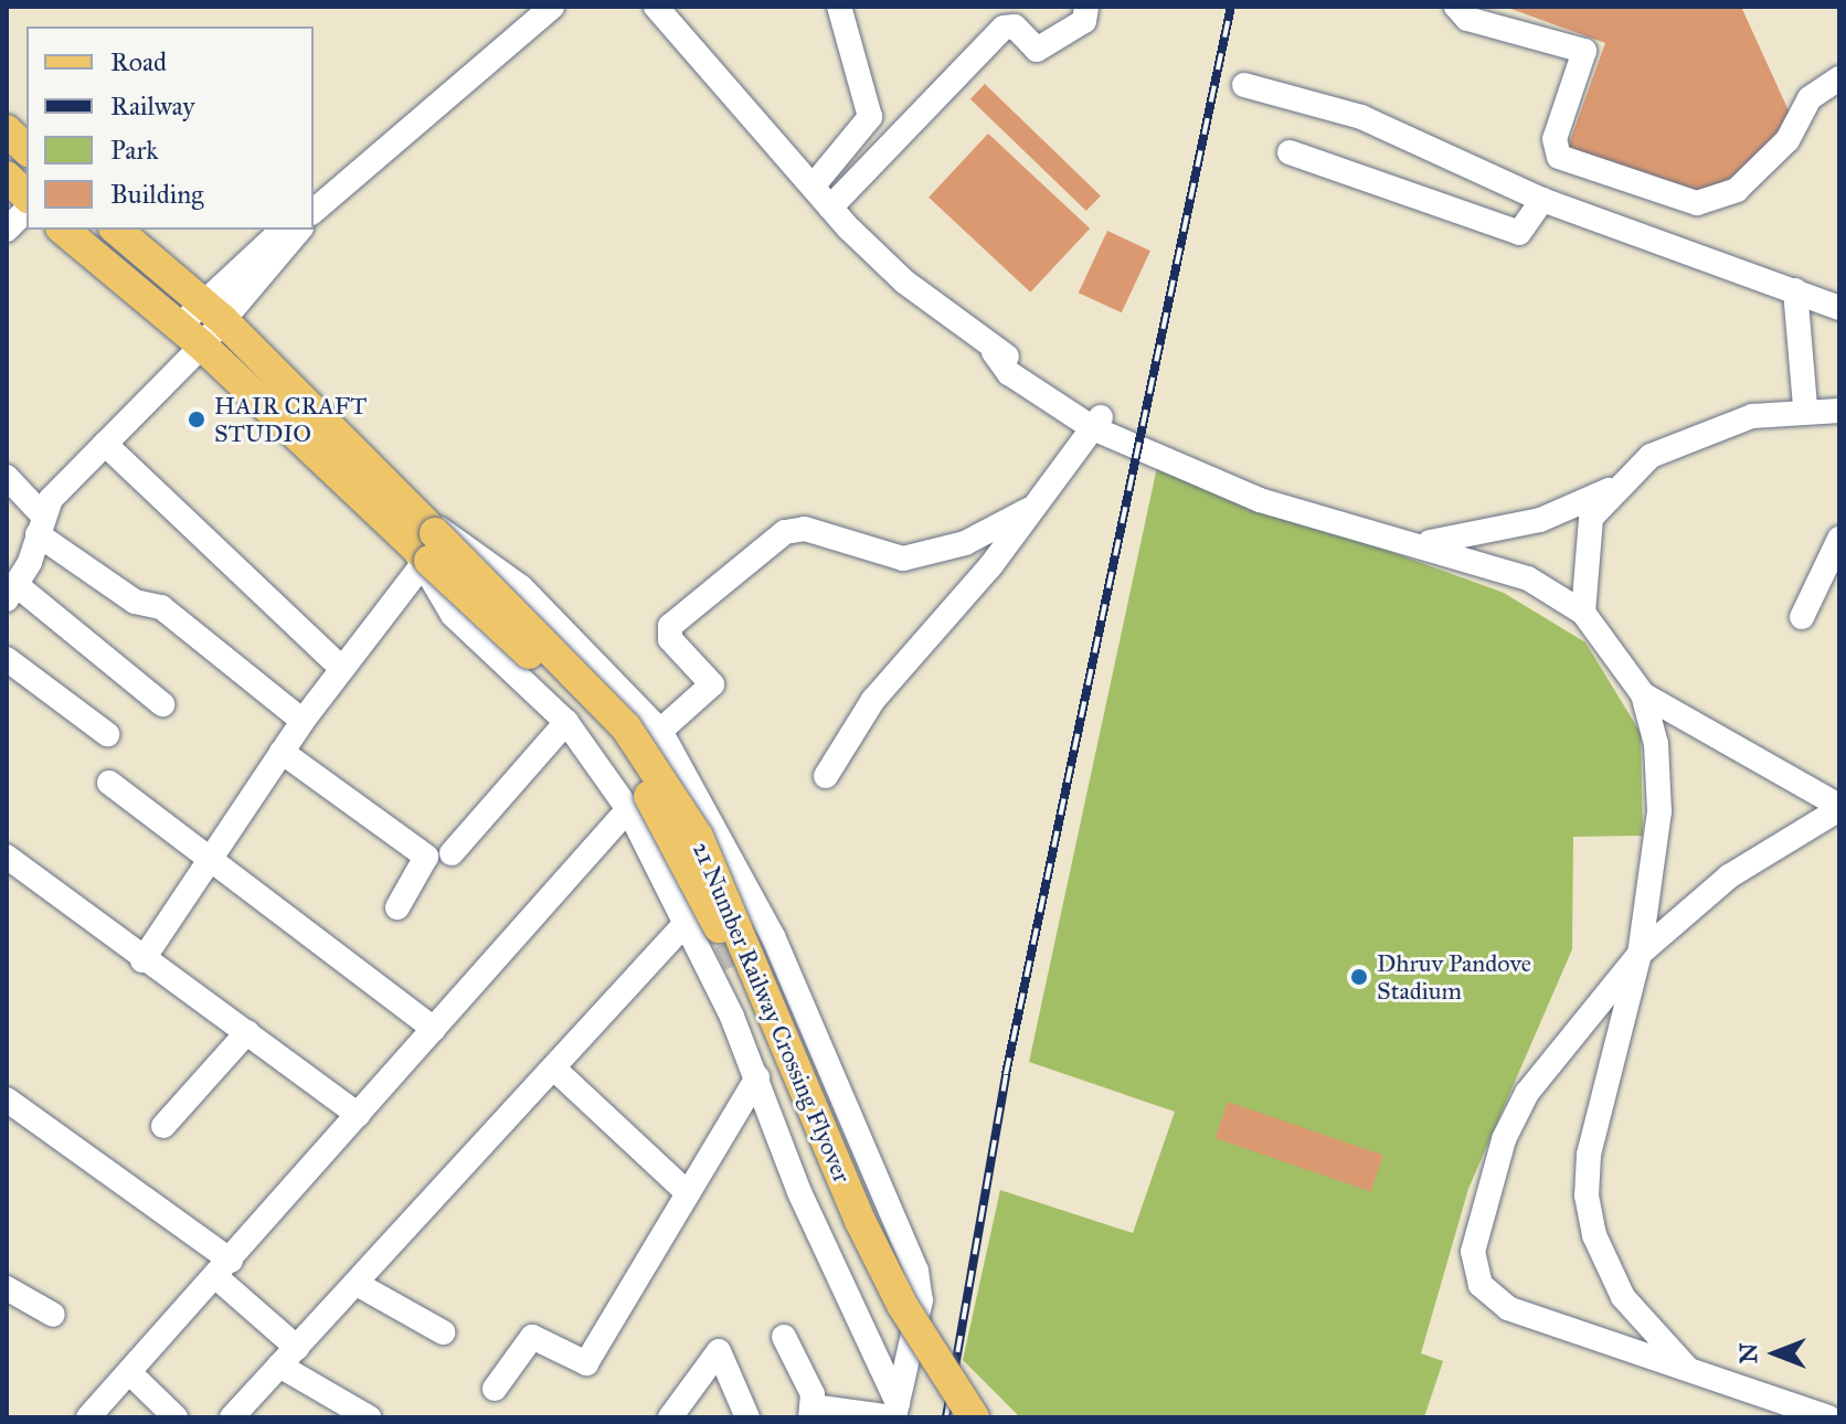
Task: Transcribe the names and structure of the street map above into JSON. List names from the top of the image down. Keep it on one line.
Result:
{"streets":{"main road":["21 Number Railway Crossing Flyover"]},"places":["HAIR CRAFT STUDIO","Dhruv Pandove Stadium"],"legend":["Road","Railway","Park","Building"],"north":"left"}
